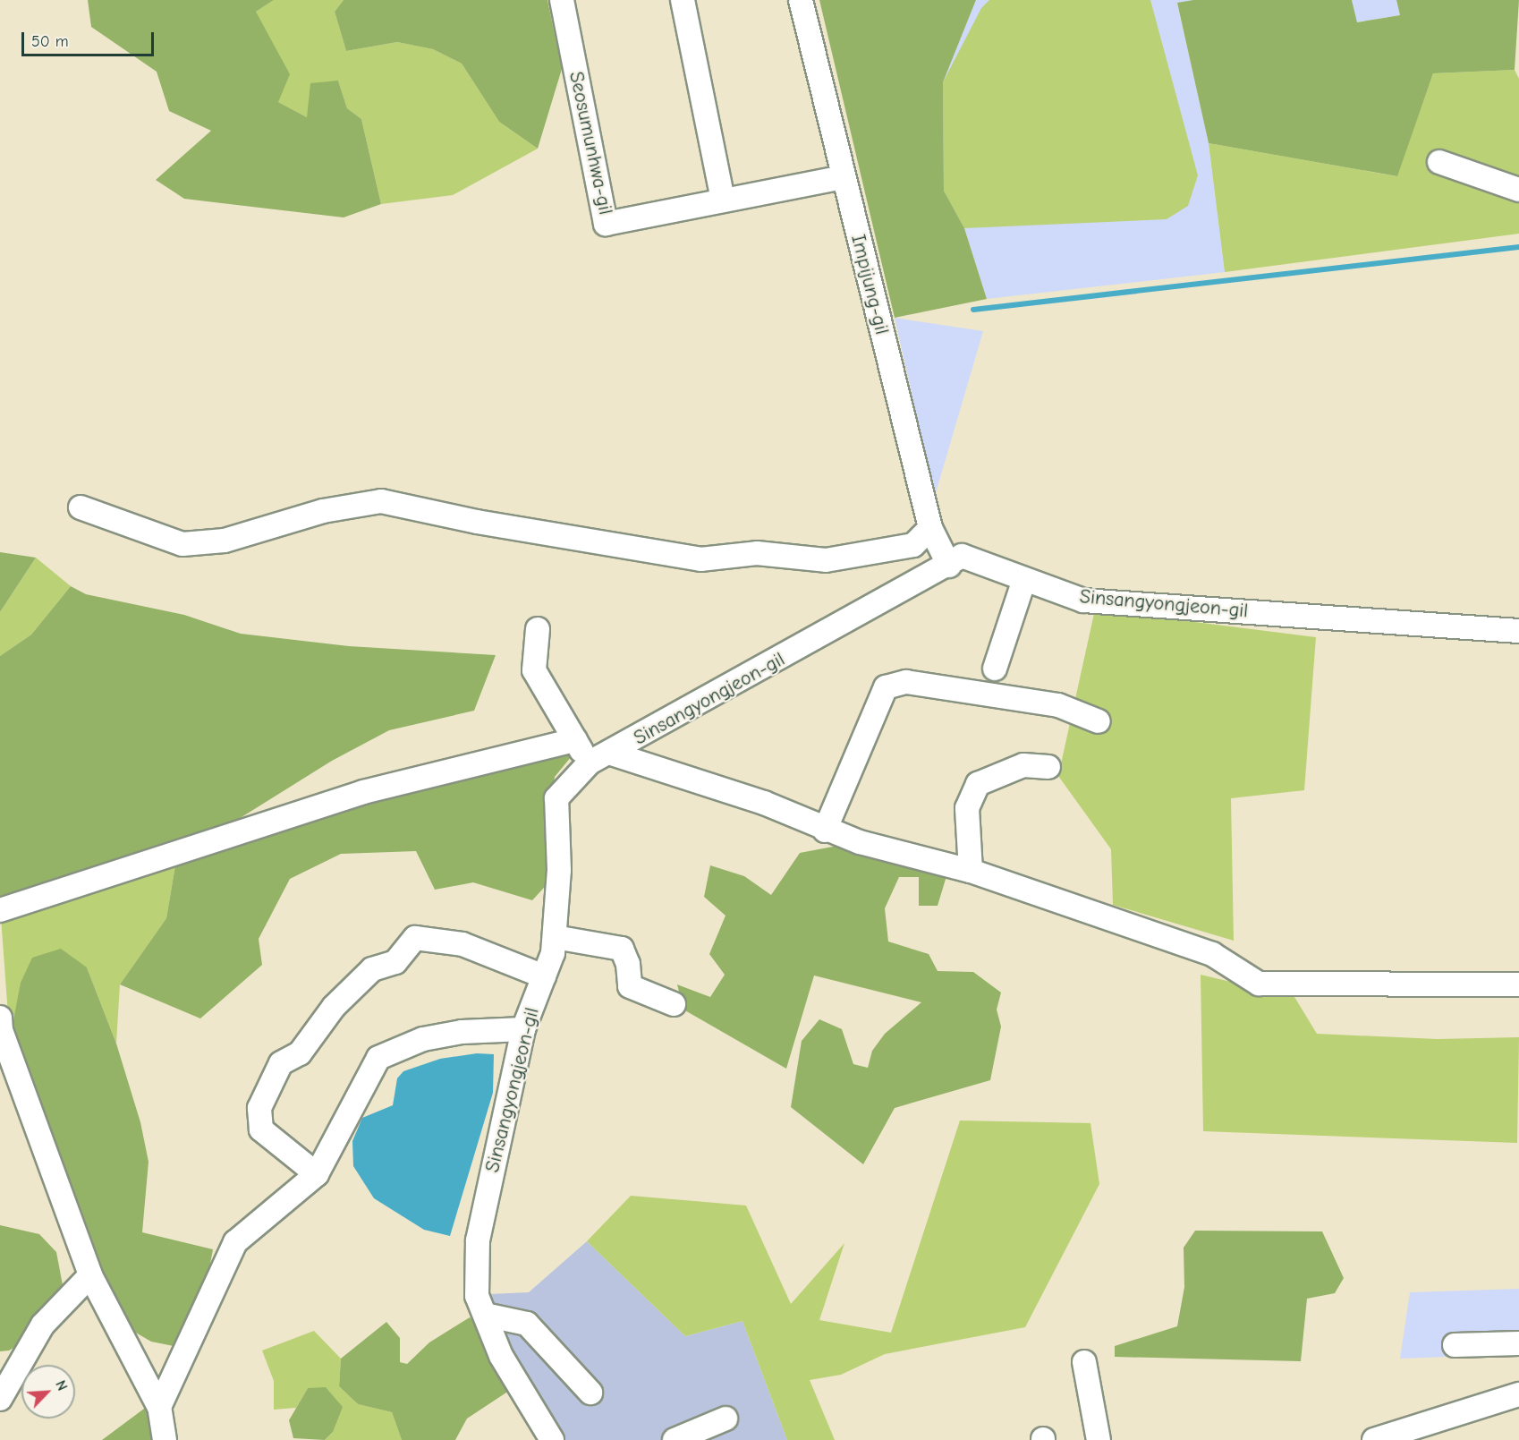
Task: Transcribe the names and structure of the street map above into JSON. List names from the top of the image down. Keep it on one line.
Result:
{"streets":{"street":["Seosumunhwa-gil","Impijung-gil","Sinsangyongjeon-gil"]},"crossings":[["Impijung-gil","Sinsangyongjeon-gil"]],"scale_bar":"50 m","north":"top right"}
